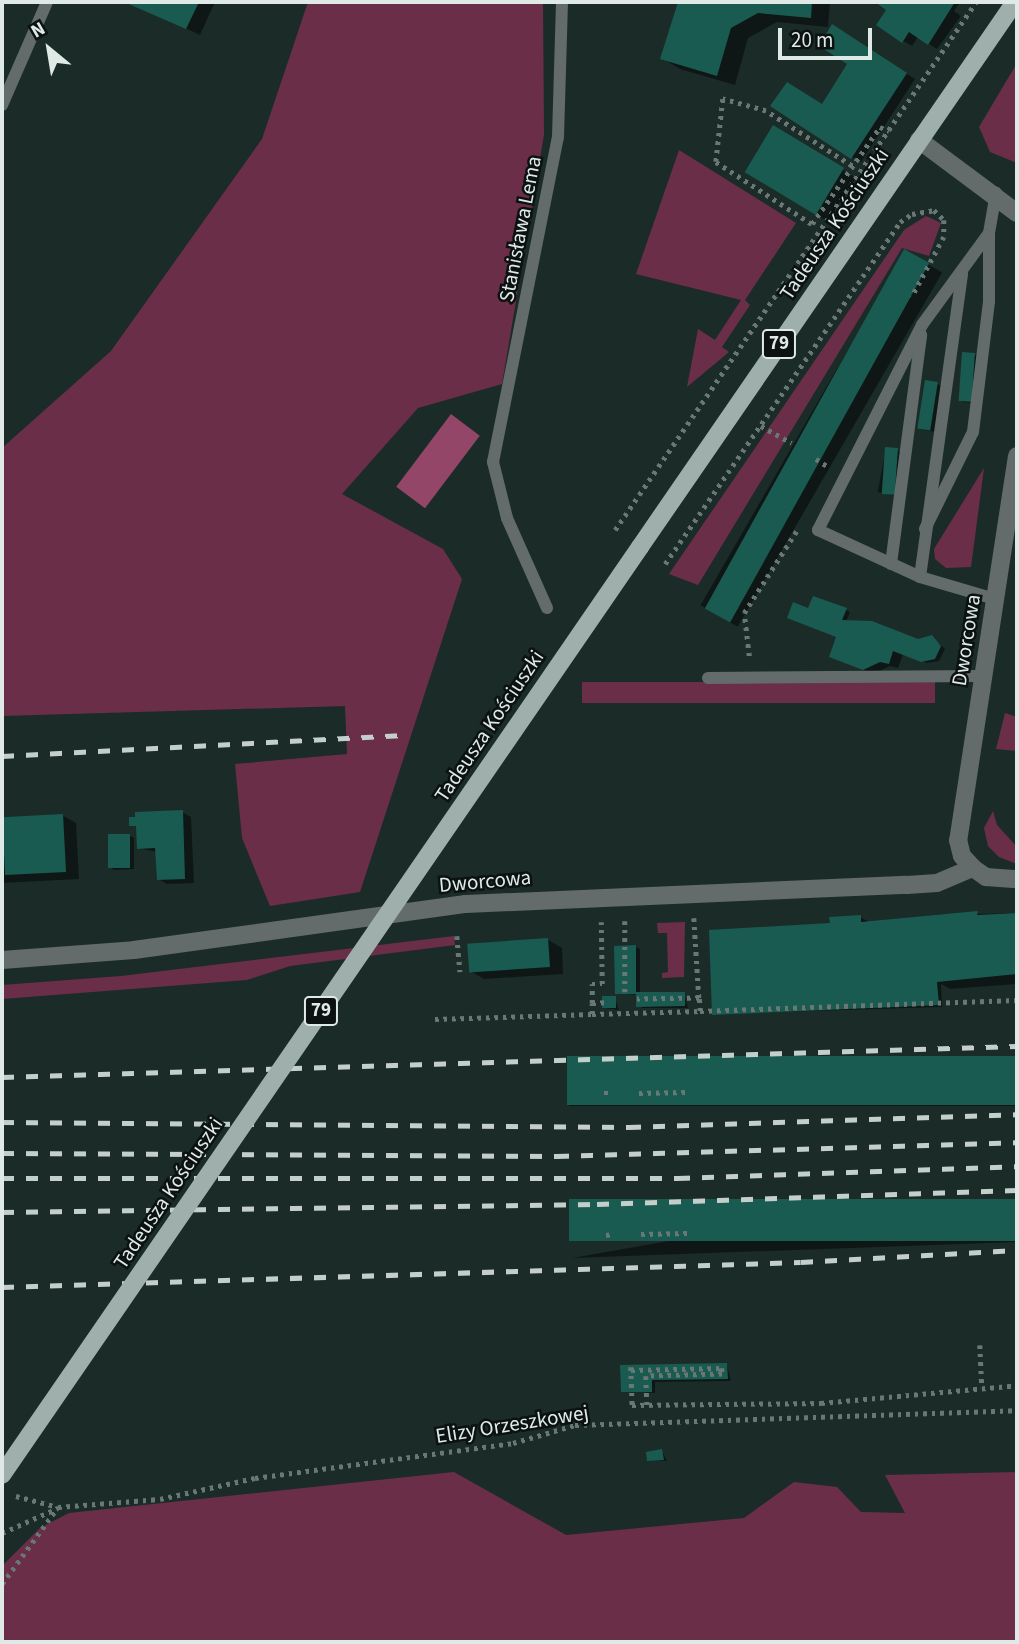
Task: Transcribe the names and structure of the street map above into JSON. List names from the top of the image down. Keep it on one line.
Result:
{"streets":{"main road":["Tadeusza Kościuszki","79"],"street":["Dworcowa"],"lane":["Stanisława Lema"],"path":["Elizy Orzeszkowej"]},"scale_bar":"20 m","north":"top left"}
